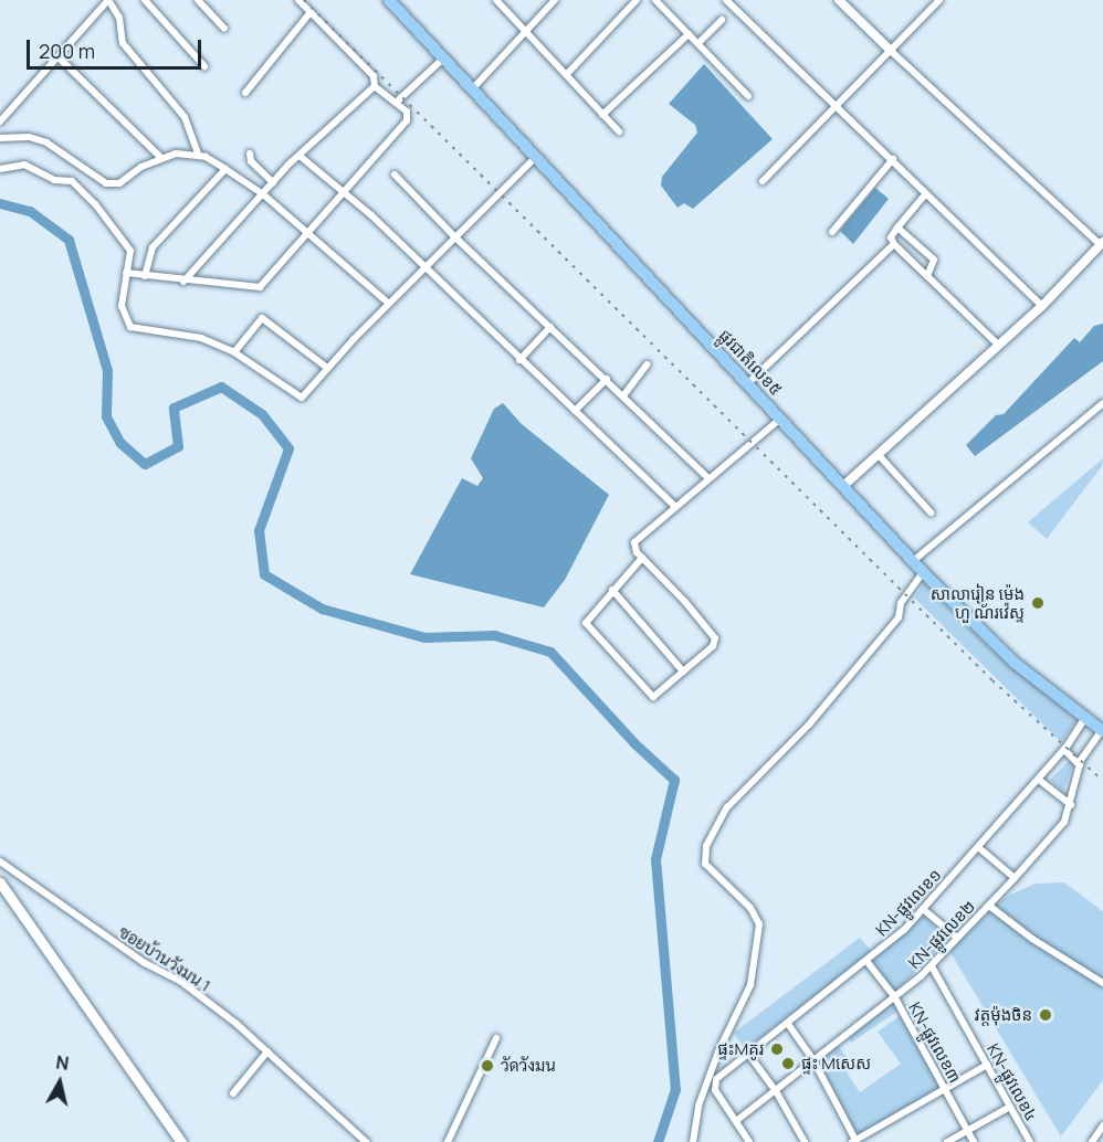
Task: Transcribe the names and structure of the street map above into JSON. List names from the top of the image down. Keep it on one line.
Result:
{"streets":{"highway":["ផ្លូវជាតិលេខ៥"],"street":["KN-ផ្លូវលេខ១","KN-ផ្លូវលេខ២","ซอยบ้านวังมน 1","KN-ផ្លូវលេខ៣","KN-ផ្លូវលេខ៤"]},"crossings":[["ផ្លូវជាតិលេខ៥","KN-ផ្លូវលេខ១"],["KN-ផ្លូវលេខ១","KN-ផ្លូវលេខ២"],["KN-ផ្លូវលេខ១","KN-ផ្លូវលេខ៣"],["KN-ផ្លូវលេខ២","KN-ផ្លូវលេខ៣"],["KN-ផ្លូវលេខ២","KN-ផ្លូវលេខ៤"]],"places":["សាលារៀន ម៉េង ហួ ណ័រវ៉េស្ទ","វត្តម៉ុងចិន","ផ្ទះMគូរ","ផ្ទះ Mសេស","วัดวังมน"],"scale_bar":"200 m","north":"top"}
